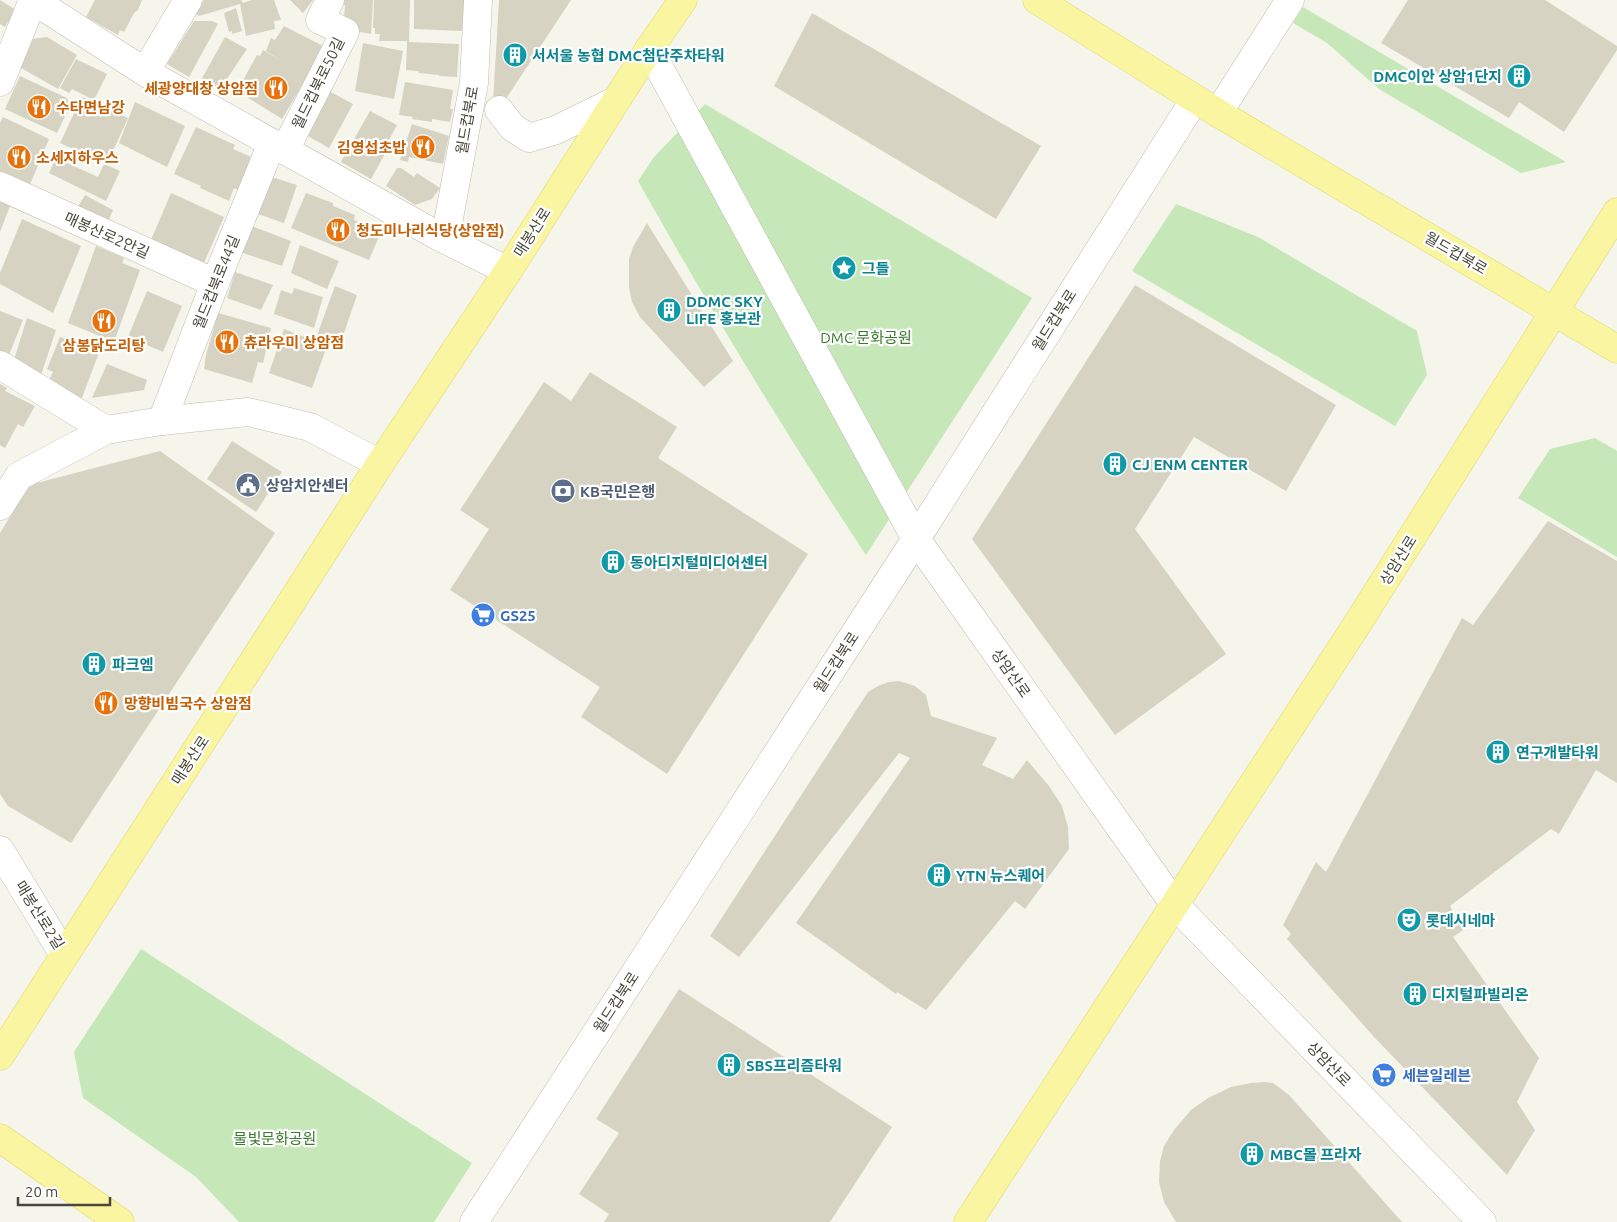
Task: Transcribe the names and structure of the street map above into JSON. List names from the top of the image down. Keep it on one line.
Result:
{"streets":{"main road":["월드컵북로","매봉산로","상암산로"],"street":["월드컵북로50길","매봉산로2안길","월드컵북로44길","매봉산로2길"]},"crossings":[["월드컵북로50길","월드컵북로44길"],["월드컵북로","상암산로"],["매봉산로","상암산로"],["매봉산로","매봉산로2길"],["매봉산로2안길","월드컵북로44길"]],"parks":["DMC 문화공원","물빛문화공원"],"places":{"building":["서서울 농협 DMC첨단주차타워","DMC이안 상암1단지","DDMC SKY LIFE 홍보관","CJ ENM CENTER","동아디지털미디어센터","파크엠","연구개발타워","YTN 뉴스퀘어","디지털파빌리온","SBS프리즘타워","MBC몰 프라자"],"restaurant":["세광양대창 상암점","수타면남강","김영섭초밥","소세지하우스","청도미나리식당(상암점)","삼봉닭도리탕","츄라우미 상암점","망향비빔국수 상암점"],"place":["그들"],"public building":["상암치안센터"],"bank":["KB국민은행"],"supermarket":["GS25","세븐일레븐"],"theatre":["롯데시네마"]},"scale_bar":"20 m"}
